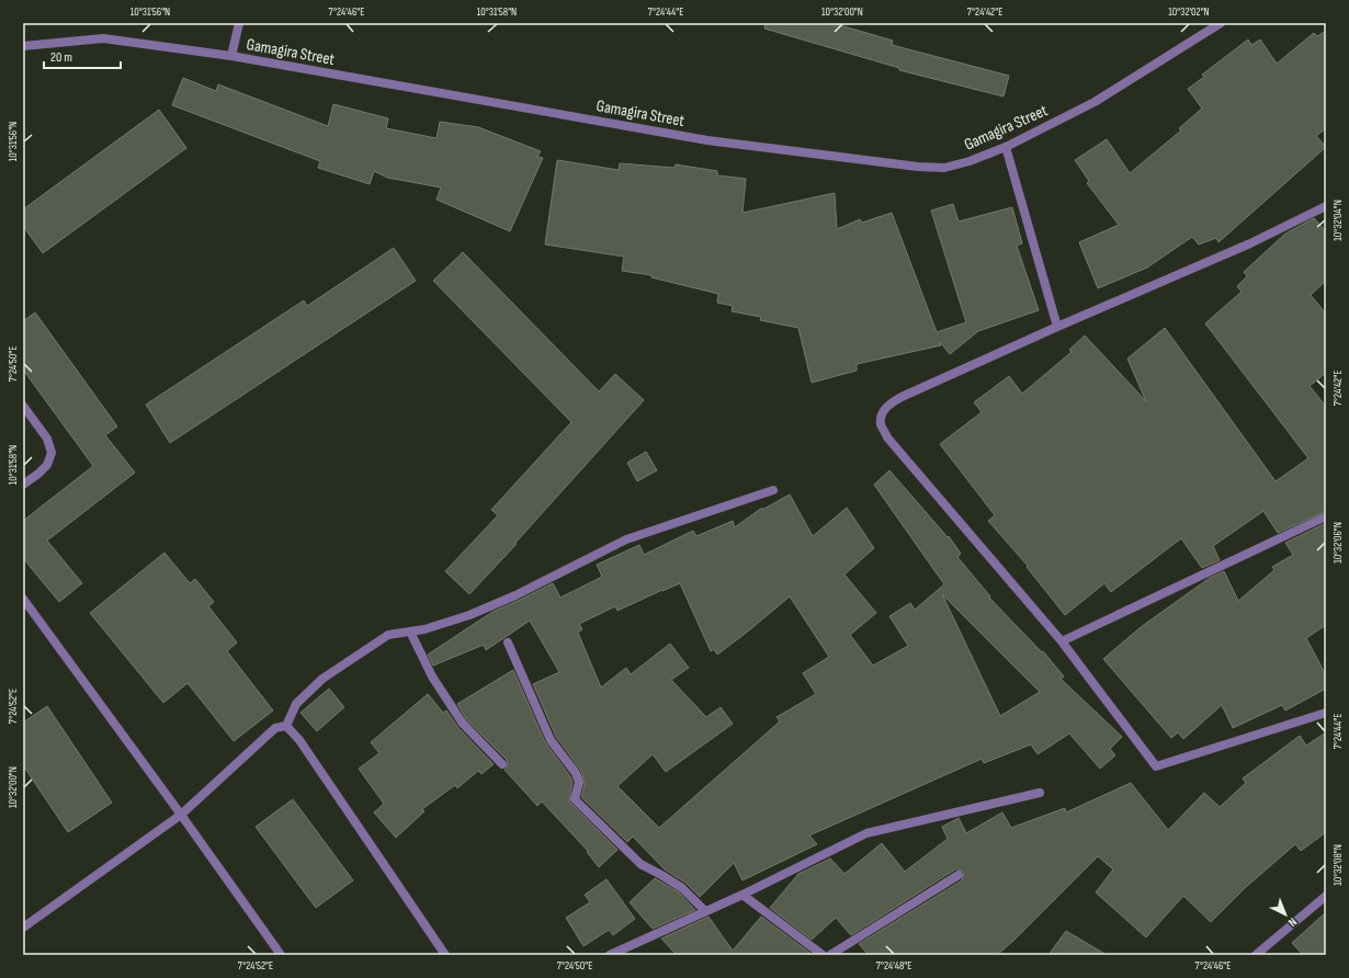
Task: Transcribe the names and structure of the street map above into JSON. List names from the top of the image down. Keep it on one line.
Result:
{"streets":{"street":["Gamagira Street"]},"scale_bar":"20 m","north":"bottom right","coordinates":["10°31'56\"N","7°24'46\"E","10°31'58\"N","7°24'44\"E","10°32'00\"N","7°24'42\"E","10°32'02\"N","10°32'04\"N","7°24'50\"E","10°32'06\"N","7°24'52\"E","10°32'08\"N","7°24'48\"E"]}
